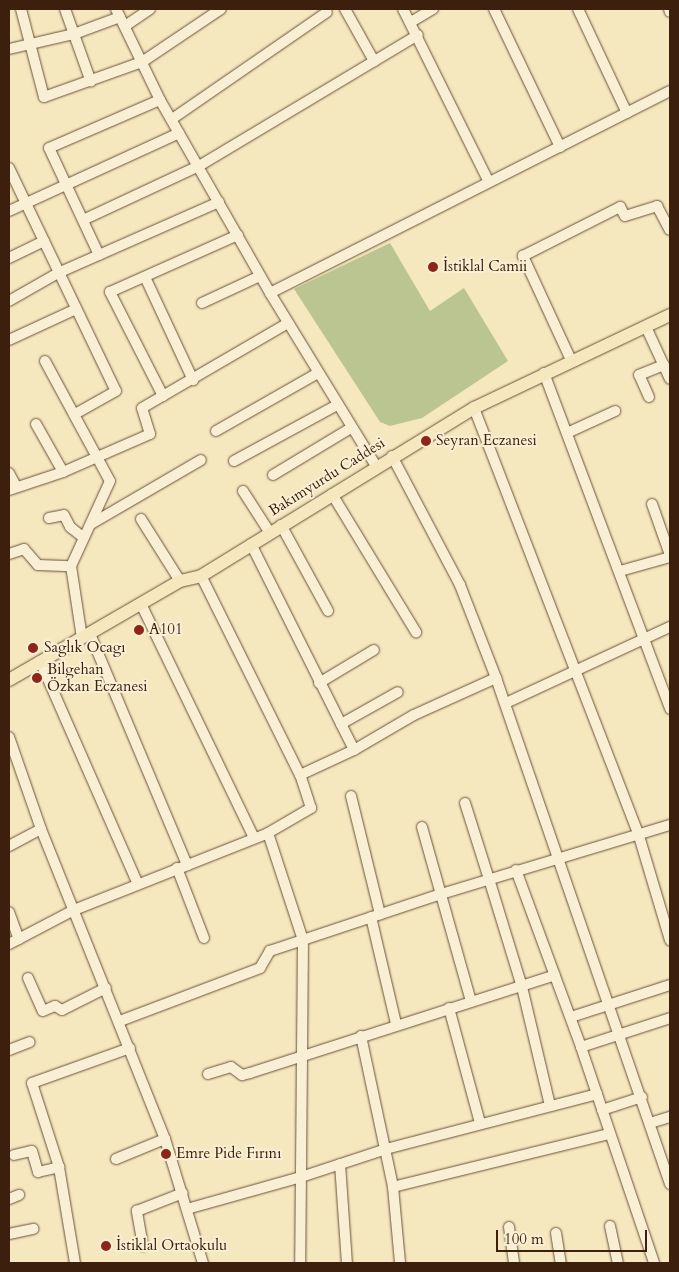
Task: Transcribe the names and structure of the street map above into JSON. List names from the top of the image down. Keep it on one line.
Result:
{"streets":{"main road":["Bakımyurdu Caddesi"]},"places":["İstiklal Camii","Seyran Eczanesi","A101","Saglık Ocagı","Bilgehan Özkan Eczanesi","Emre Pide Fırını","İstiklal Ortaokulu"],"scale_bar":"100 m"}
